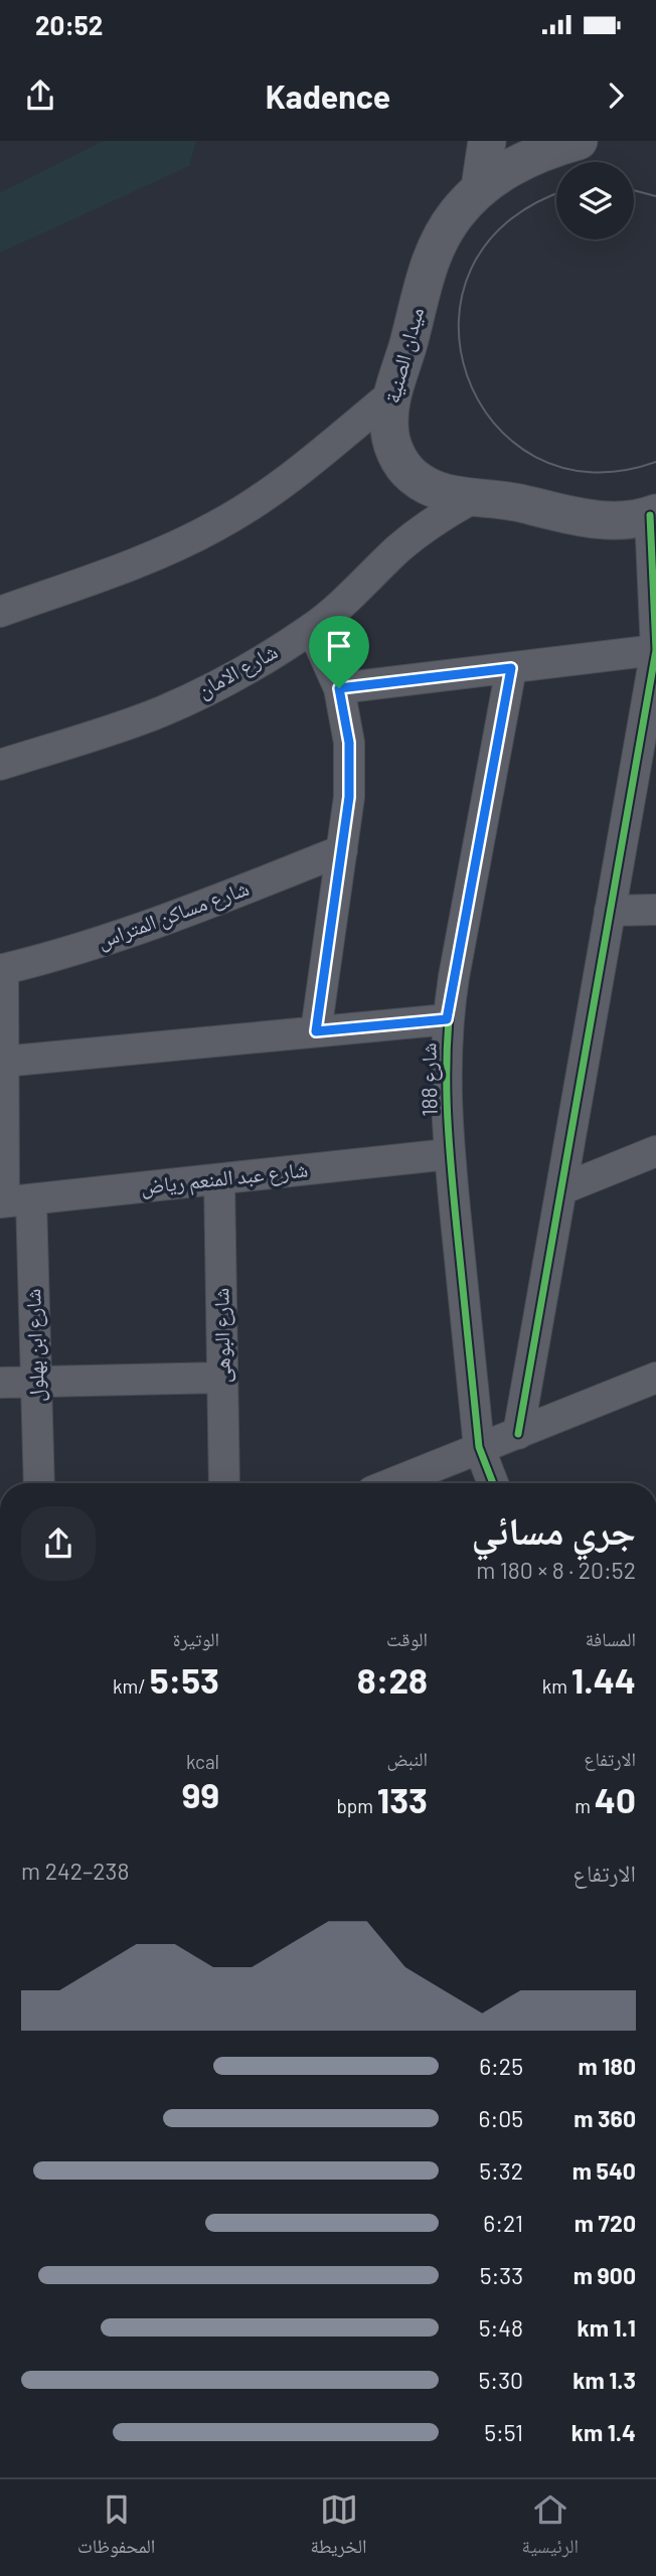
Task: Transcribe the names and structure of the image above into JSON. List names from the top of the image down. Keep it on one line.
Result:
{"streets":{"street":["ميدان الصنية","شارع الامان","شارع مساكن المتراس","شارع 188","شارع عبد المنعم رياض","شارع البوهى","شارع ابن بهلول"]},"crossings":[["ميدان الصنية","شارع الامان"],["شارع مساكن المتراس","شارع ابن بهلول"],["شارع 188","شارع عبد المنعم رياض"],["شارع عبد المنعم رياض","شارع البوهى"],["شارع عبد المنعم رياض","شارع ابن بهلول"]],"page":{"status":"20:52","header":"Kadence","heading":["جري مسائي","20:52 · 8 × 180 m"],"stats":[["المسافة","1.44 km"],["الوقت","8:28"],["الوتيرة","5:53 /km"],["الارتفاع","40 m"],["النبض","133 bpm"],["kcal","99"]],"chart":["الارتفاع","238–242 m"],"list":[{"name":"180 m","note":"6:25"},{"name":"360 m","note":"6:05"},{"name":"540 m","note":"5:32"},{"name":"720 m","note":"6:21"},{"name":"900 m","note":"5:33"},{"name":"1.1 km","note":"5:48"},{"name":"1.3 km","note":"5:30"},{"name":"1.4 km","note":"5:51"}],"tabs":["الرئيسية","الخريطة","المحفوظات"]}}
